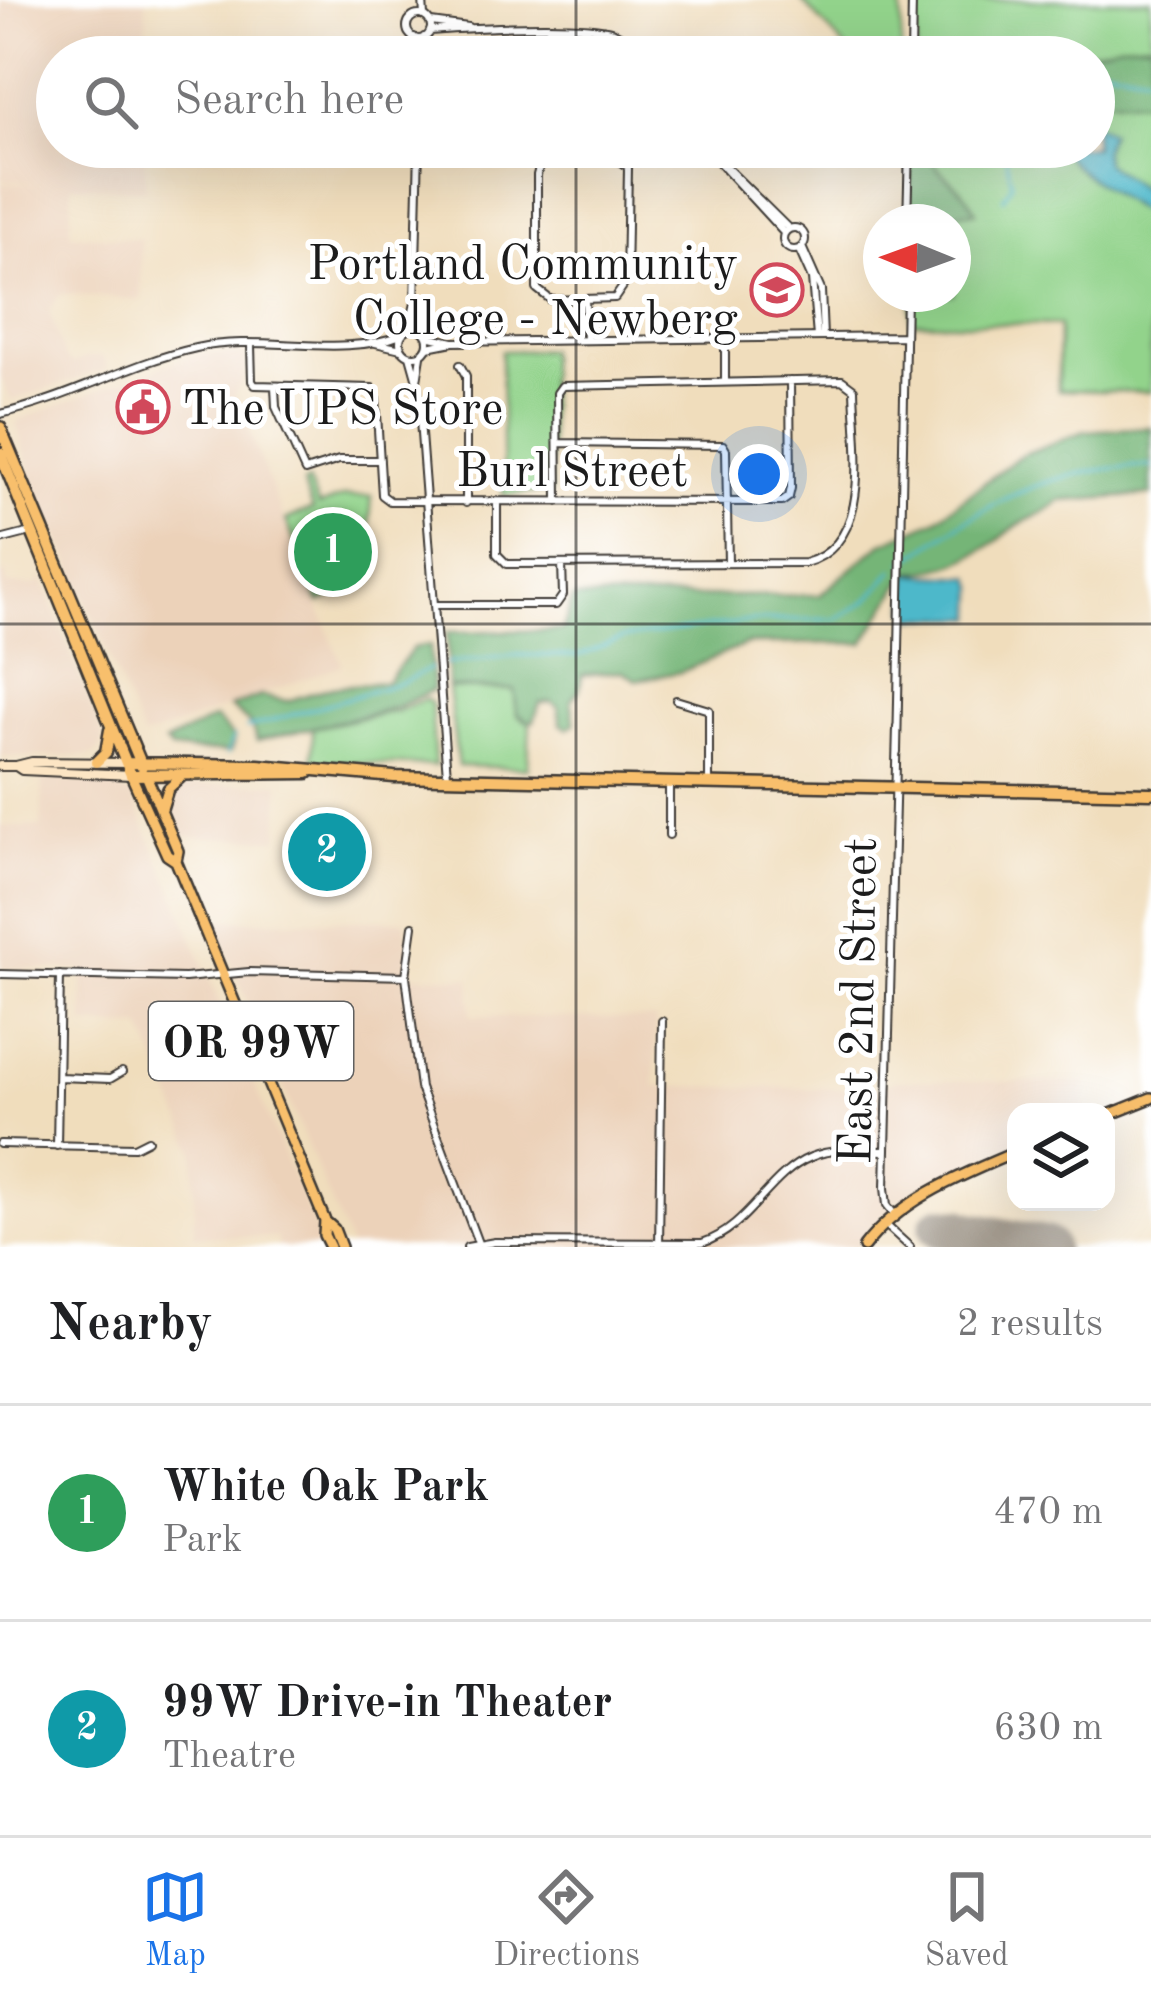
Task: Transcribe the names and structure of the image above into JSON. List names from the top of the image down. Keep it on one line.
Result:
{"streets":{"highway":["OR 99W"],"street":["Burl Street","East 2nd Street"]},"places":{"school or university":["Portland Community College - Newberg"],"public building":["The UPS Store"]},"north":"left","page":{"search":"Search here","pins":["1","2"],"heading":["Nearby","2 results"],"list":[{"mark":"1","name":"White Oak Park","note":"Park","value":"470 m"},{"mark":"2","name":"99W Drive-in Theater","note":"Theatre","value":"630 m"}],"nav":["Map","Directions","Saved"]}}
